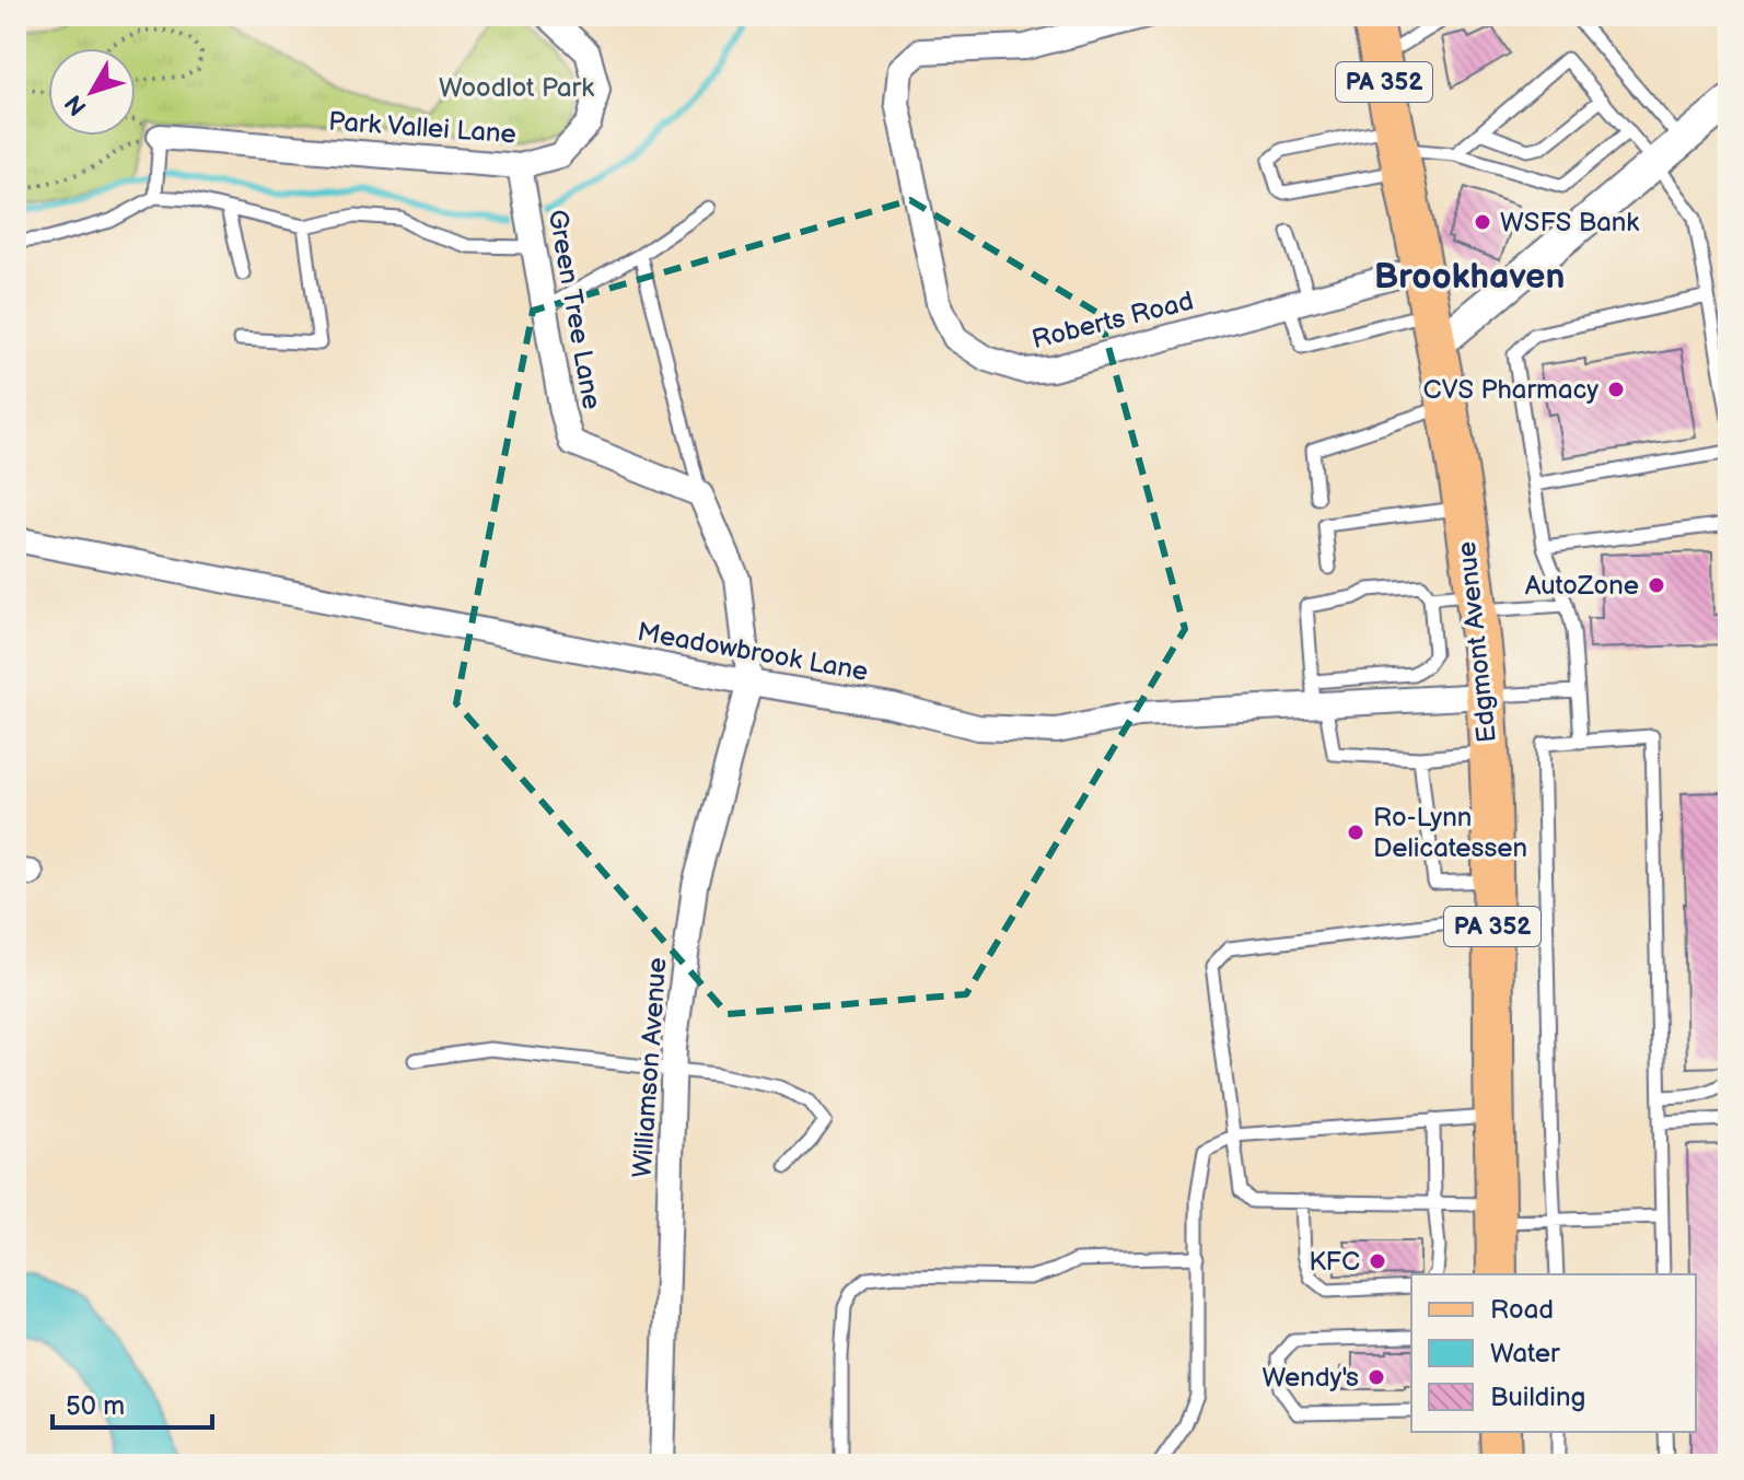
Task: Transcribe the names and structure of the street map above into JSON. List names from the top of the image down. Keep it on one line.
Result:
{"streets":{"main road":["PA 352","Edgmont Avenue"],"street":["Park Vallei Lane","Green Tree Lane","Roberts Road","Meadowbrook Lane","Williamson Avenue"]},"crossings":[["Park Vallei Lane","Green Tree Lane"],["Roberts Road","Edgmont Avenue"],["Edgmont Avenue","Meadowbrook Lane"],["Meadowbrook Lane","Williamson Avenue"]],"districts":["Brookhaven"],"parks":["Woodlot Park"],"places":["WSFS Bank","CVS Pharmacy","AutoZone","Ro-Lynn Delicatessen","KFC","Wendy's"],"legend":["Road","Water","Building"],"scale_bar":"50 m","north":"bottom left"}
